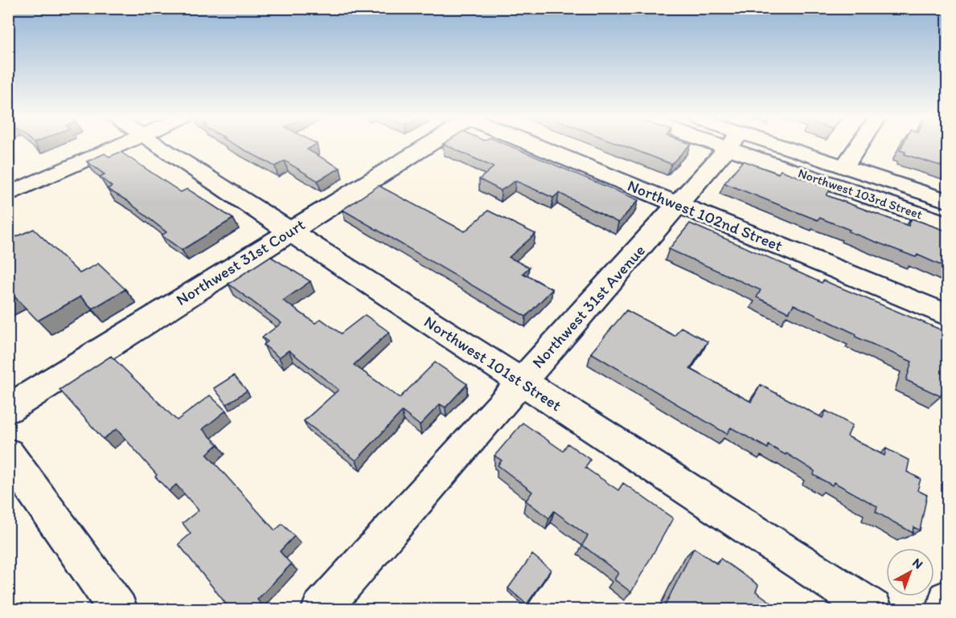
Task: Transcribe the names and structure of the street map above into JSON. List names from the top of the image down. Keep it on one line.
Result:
{"streets":{"street":["Northwest 103rd Street","Northwest 102nd Street","Northwest 31st Court","Northwest 31st Avenue","Northwest 101st Street"]},"crossings":[["Northwest 102nd Street","Northwest 31st Avenue"],["Northwest 31st Court","Northwest 101st Street"],["Northwest 31st Avenue","Northwest 101st Street"]],"north":"top right"}
